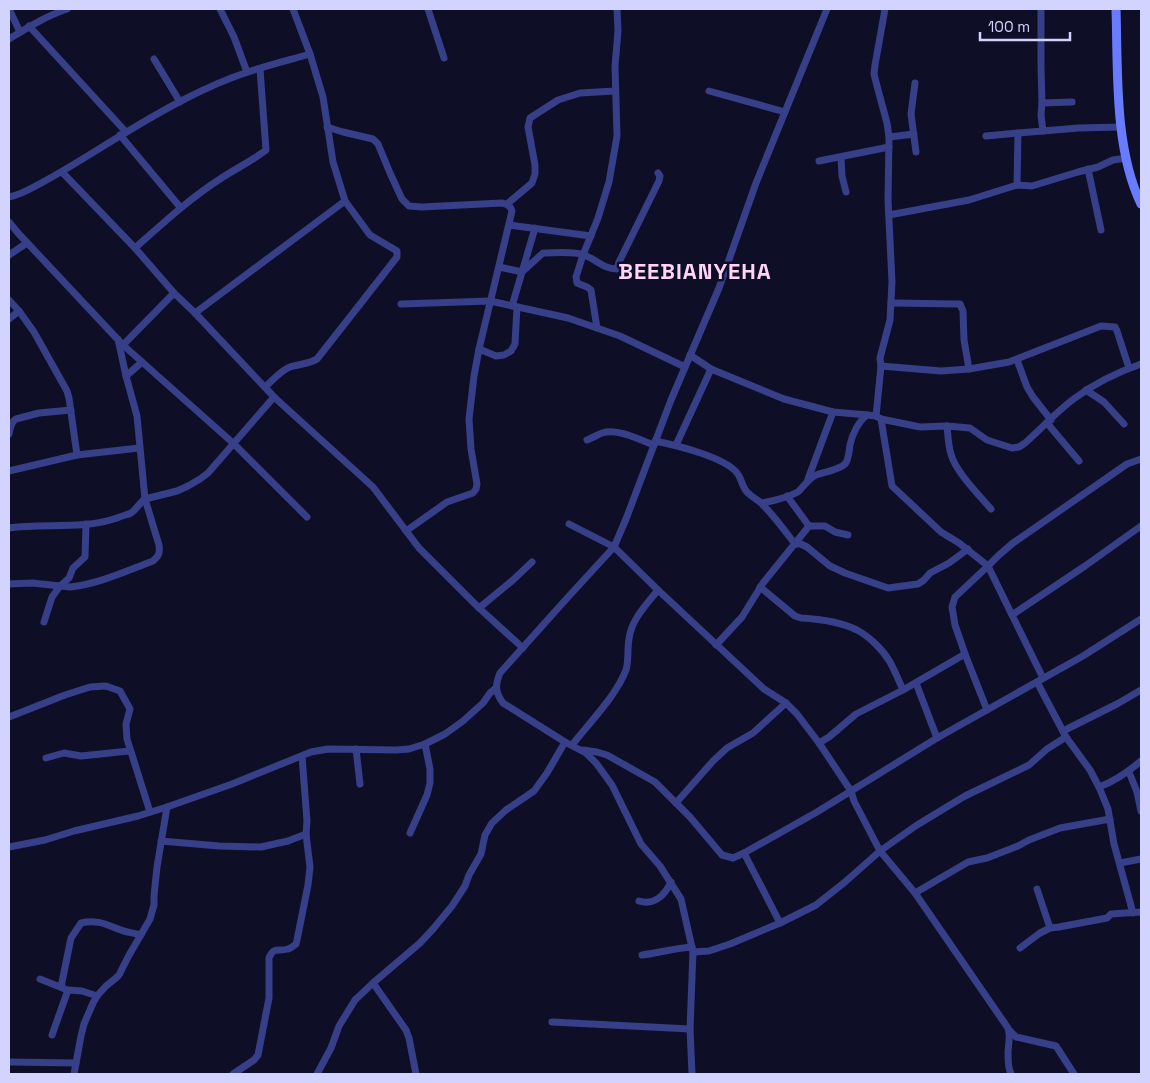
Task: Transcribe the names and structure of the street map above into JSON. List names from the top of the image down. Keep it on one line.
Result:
{"districts":["BEEBIANYEHA"],"scale_bar":"100 m"}
